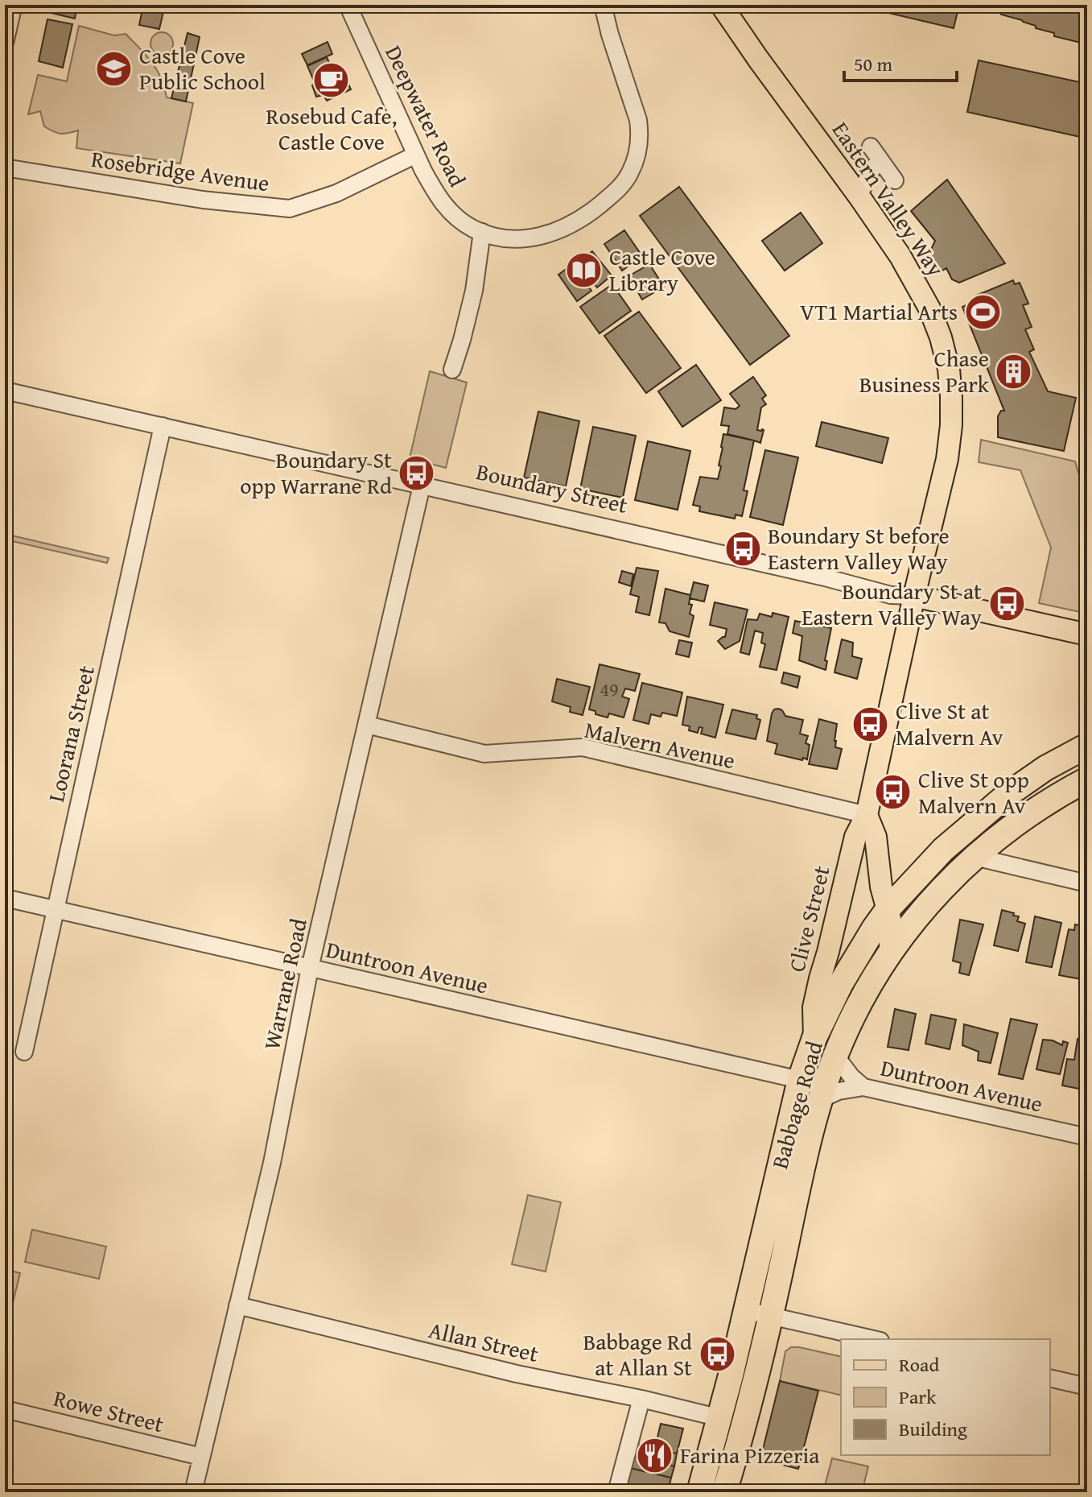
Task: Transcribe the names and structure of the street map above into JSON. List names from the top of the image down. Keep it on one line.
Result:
{"streets":{"highway":["Babbage Road"],"main road":["Eastern Valley Way","Boundary Street","Clive Street"],"street":["Deepwater Road","Rosebridge Avenue","Loorana Street","Malvern Avenue","Duntroon Avenue","Warrane Road","Allan Street","Rowe Street"]},"crossings":[["Deepwater Road","Rosebridge Avenue"],["Eastern Valley Way","Boundary Street"],["Eastern Valley Way","Clive Street"],["Boundary Street","Loorana Street"],["Boundary Street","Clive Street"],["Boundary Street","Warrane Road"],["Loorana Street","Duntroon Avenue"],["Malvern Avenue","Clive Street"],["Malvern Avenue","Warrane Road"],["Clive Street","Babbage Road"],["Duntroon Avenue","Warrane Road"],["Duntroon Avenue","Babbage Road"],["Warrane Road","Allan Street"],["Warrane Road","Rowe Street"],["Babbage Road","Allan Street"]],"places":{"school or university":["Castle Cove Public School"],"cafe":["Rosebud Cafe, Castle Cove"],"library":["Castle Cove Library"],"sports":["VT1 Martial Arts"],"building":["Chase Business Park"],"bus stop":["Boundary St opp Warrane Rd","Boundary St before Eastern Valley Way","Boundary St at Eastern Valley Way","Clive St at Malvern Av","Clive St opp Malvern Av","Babbage Rd at Allan St"],"restaurant":["Farina Pizzeria"]},"house_numbers":["49"],"legend":["Road","Park","Building"],"scale_bar":"50 m"}
